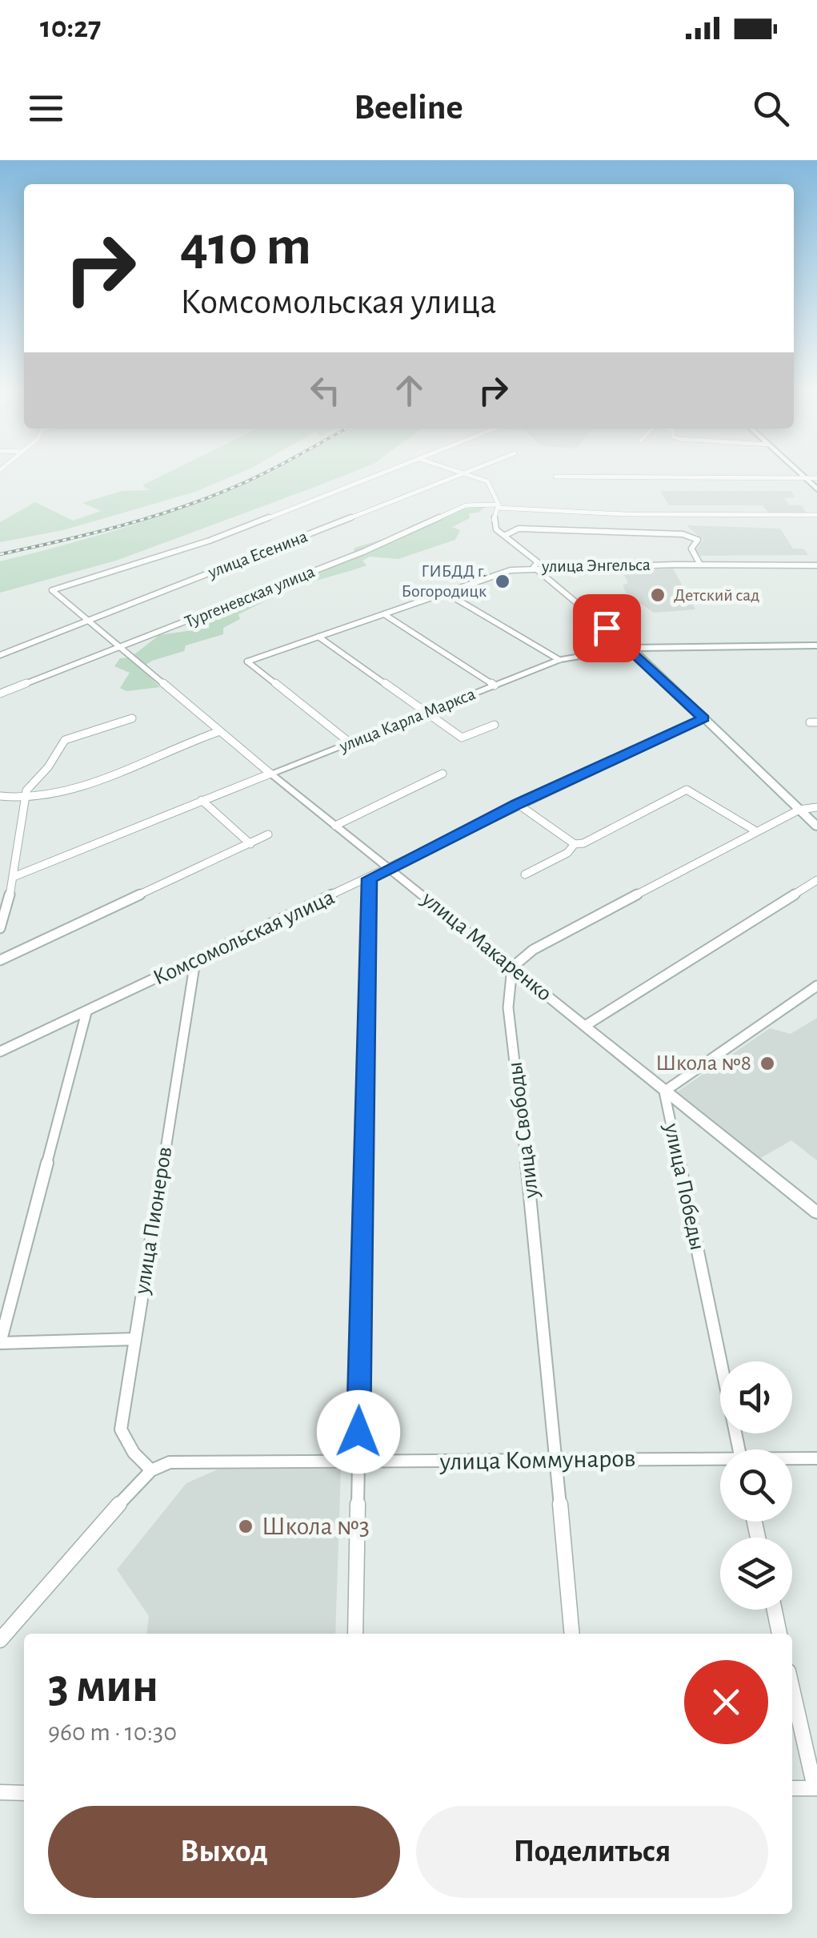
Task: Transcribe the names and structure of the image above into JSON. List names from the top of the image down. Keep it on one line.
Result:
{"streets":{"main road":["улица Карла Маркса"],"street":["улица Есенина","улица Энгельса","Тургеневская улица","Комсомольская улица","улица Макаренко","улица Свободы","улица Победы","улица Пионеров","улица Коммунаров"]},"crossings":[["улица Есенина","улица Макаренко"],["улица Энгельса","улица Карла Маркса"],["Тургеневская улица","улица Макаренко"],["улица Карла Маркса","улица Макаренко"],["Комсомольская улица","улица Макаренко"],["Комсомольская улица","улица Пионеров"],["улица Макаренко","улица Свободы"],["улица Макаренко","улица Победы"],["улица Свободы","улица Коммунаров"],["улица Пионеров","улица Коммунаров"]],"places":["ГИБДД г. Богородицк","Детский сад","Школа №8","Школа №3"],"page":{"status":"10:27","header":"Beeline","turn":["410 m","Комсомольская улица"],"heading":["3 мин","960 m · 10:30"],"buttons":["Выход","Поделиться"]}}
